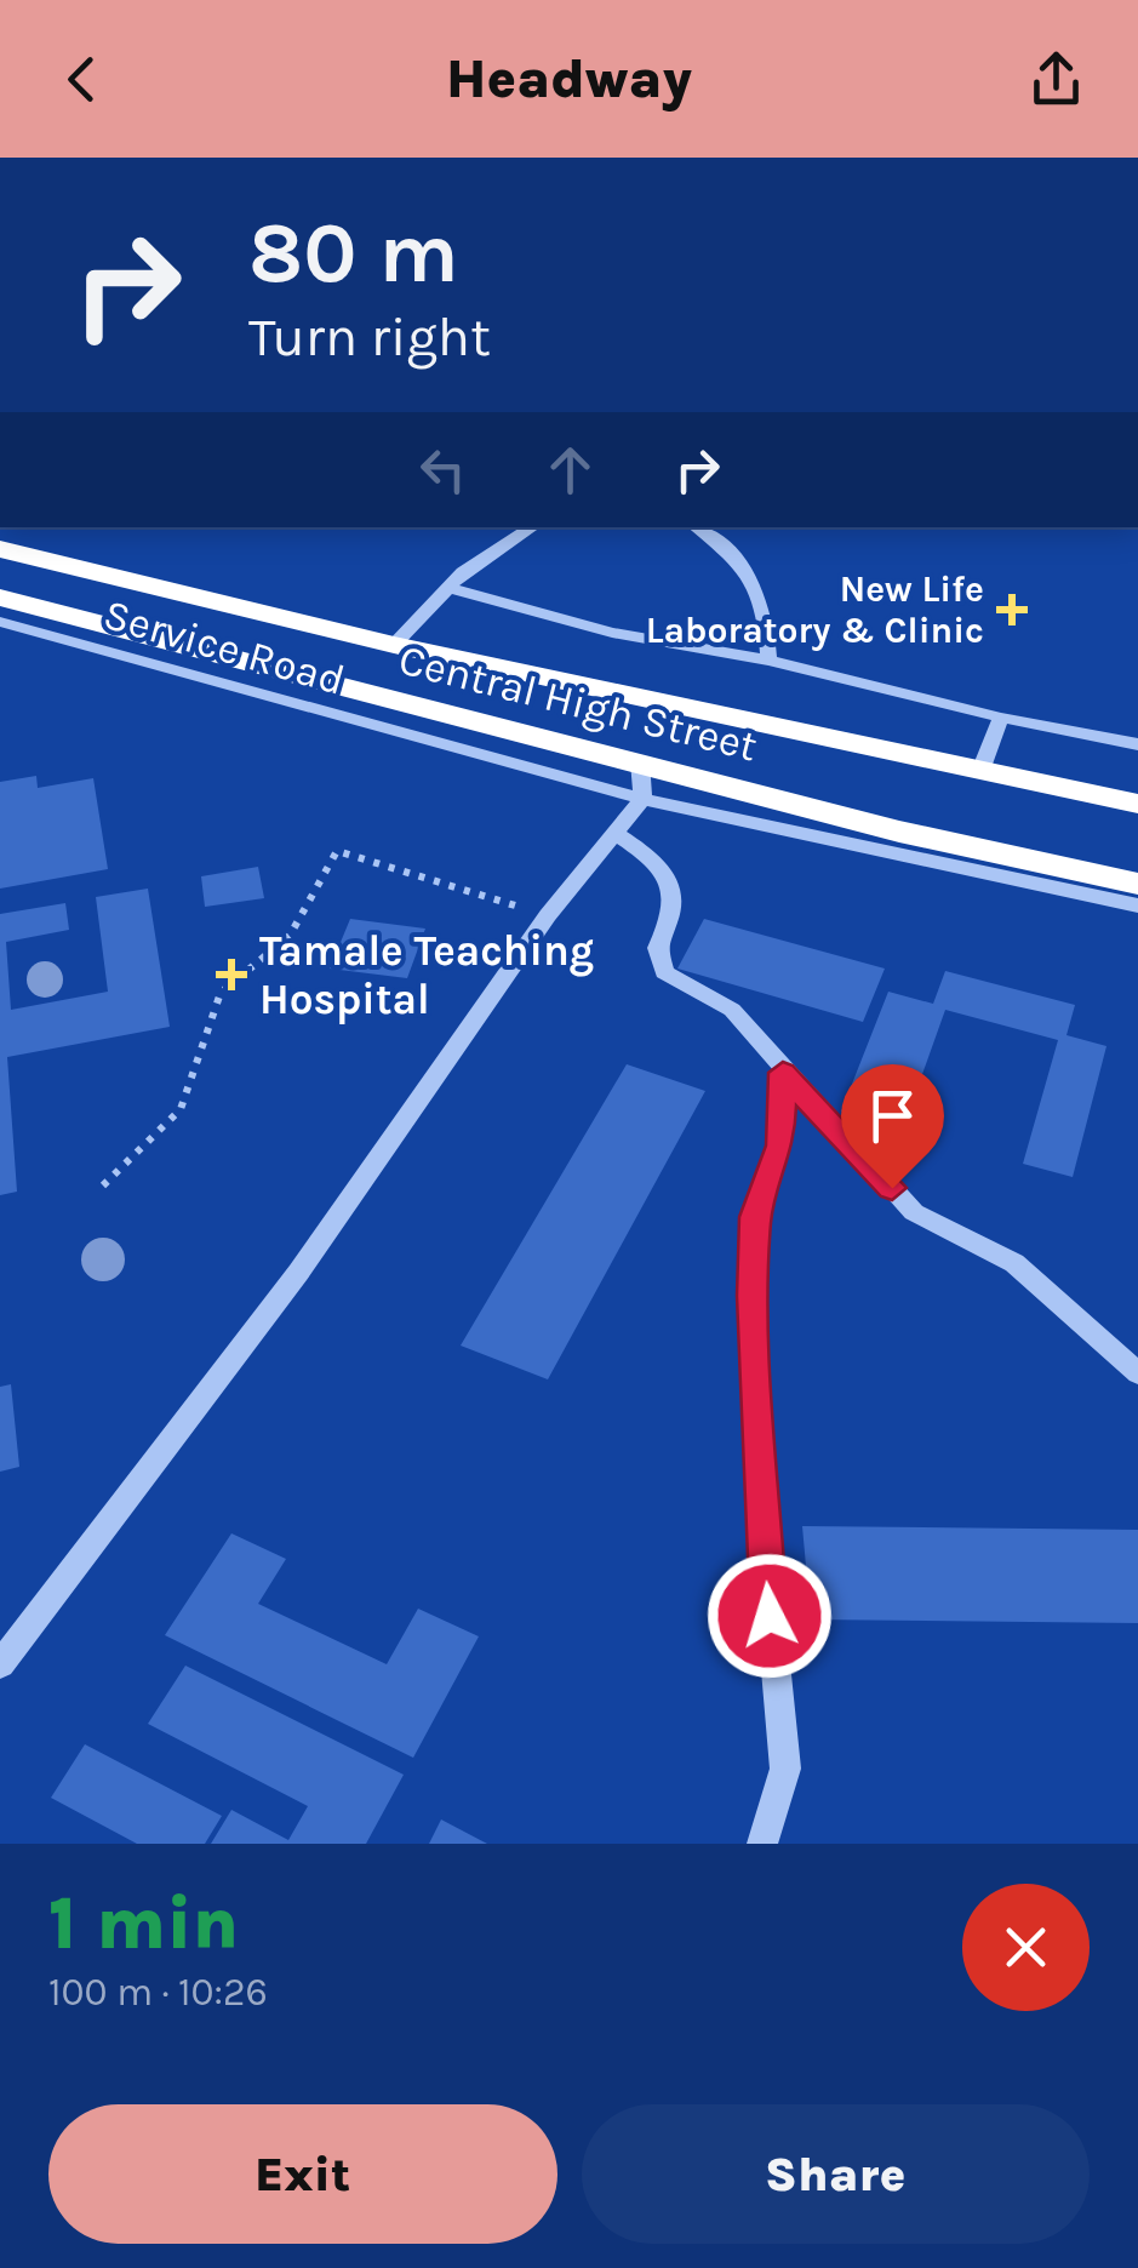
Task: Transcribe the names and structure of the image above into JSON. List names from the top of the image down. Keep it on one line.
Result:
{"streets":{"highway":["Central High Street"],"street":["Service Road"]},"places":{"health":["New Life Laboratory & Clinic","Tamale Teaching Hospital"]},"page":{"header":"Headway","turn":["80 m","Turn right"],"heading":["1 min","100 m · 10:26"],"buttons":["Exit","Share"]}}
